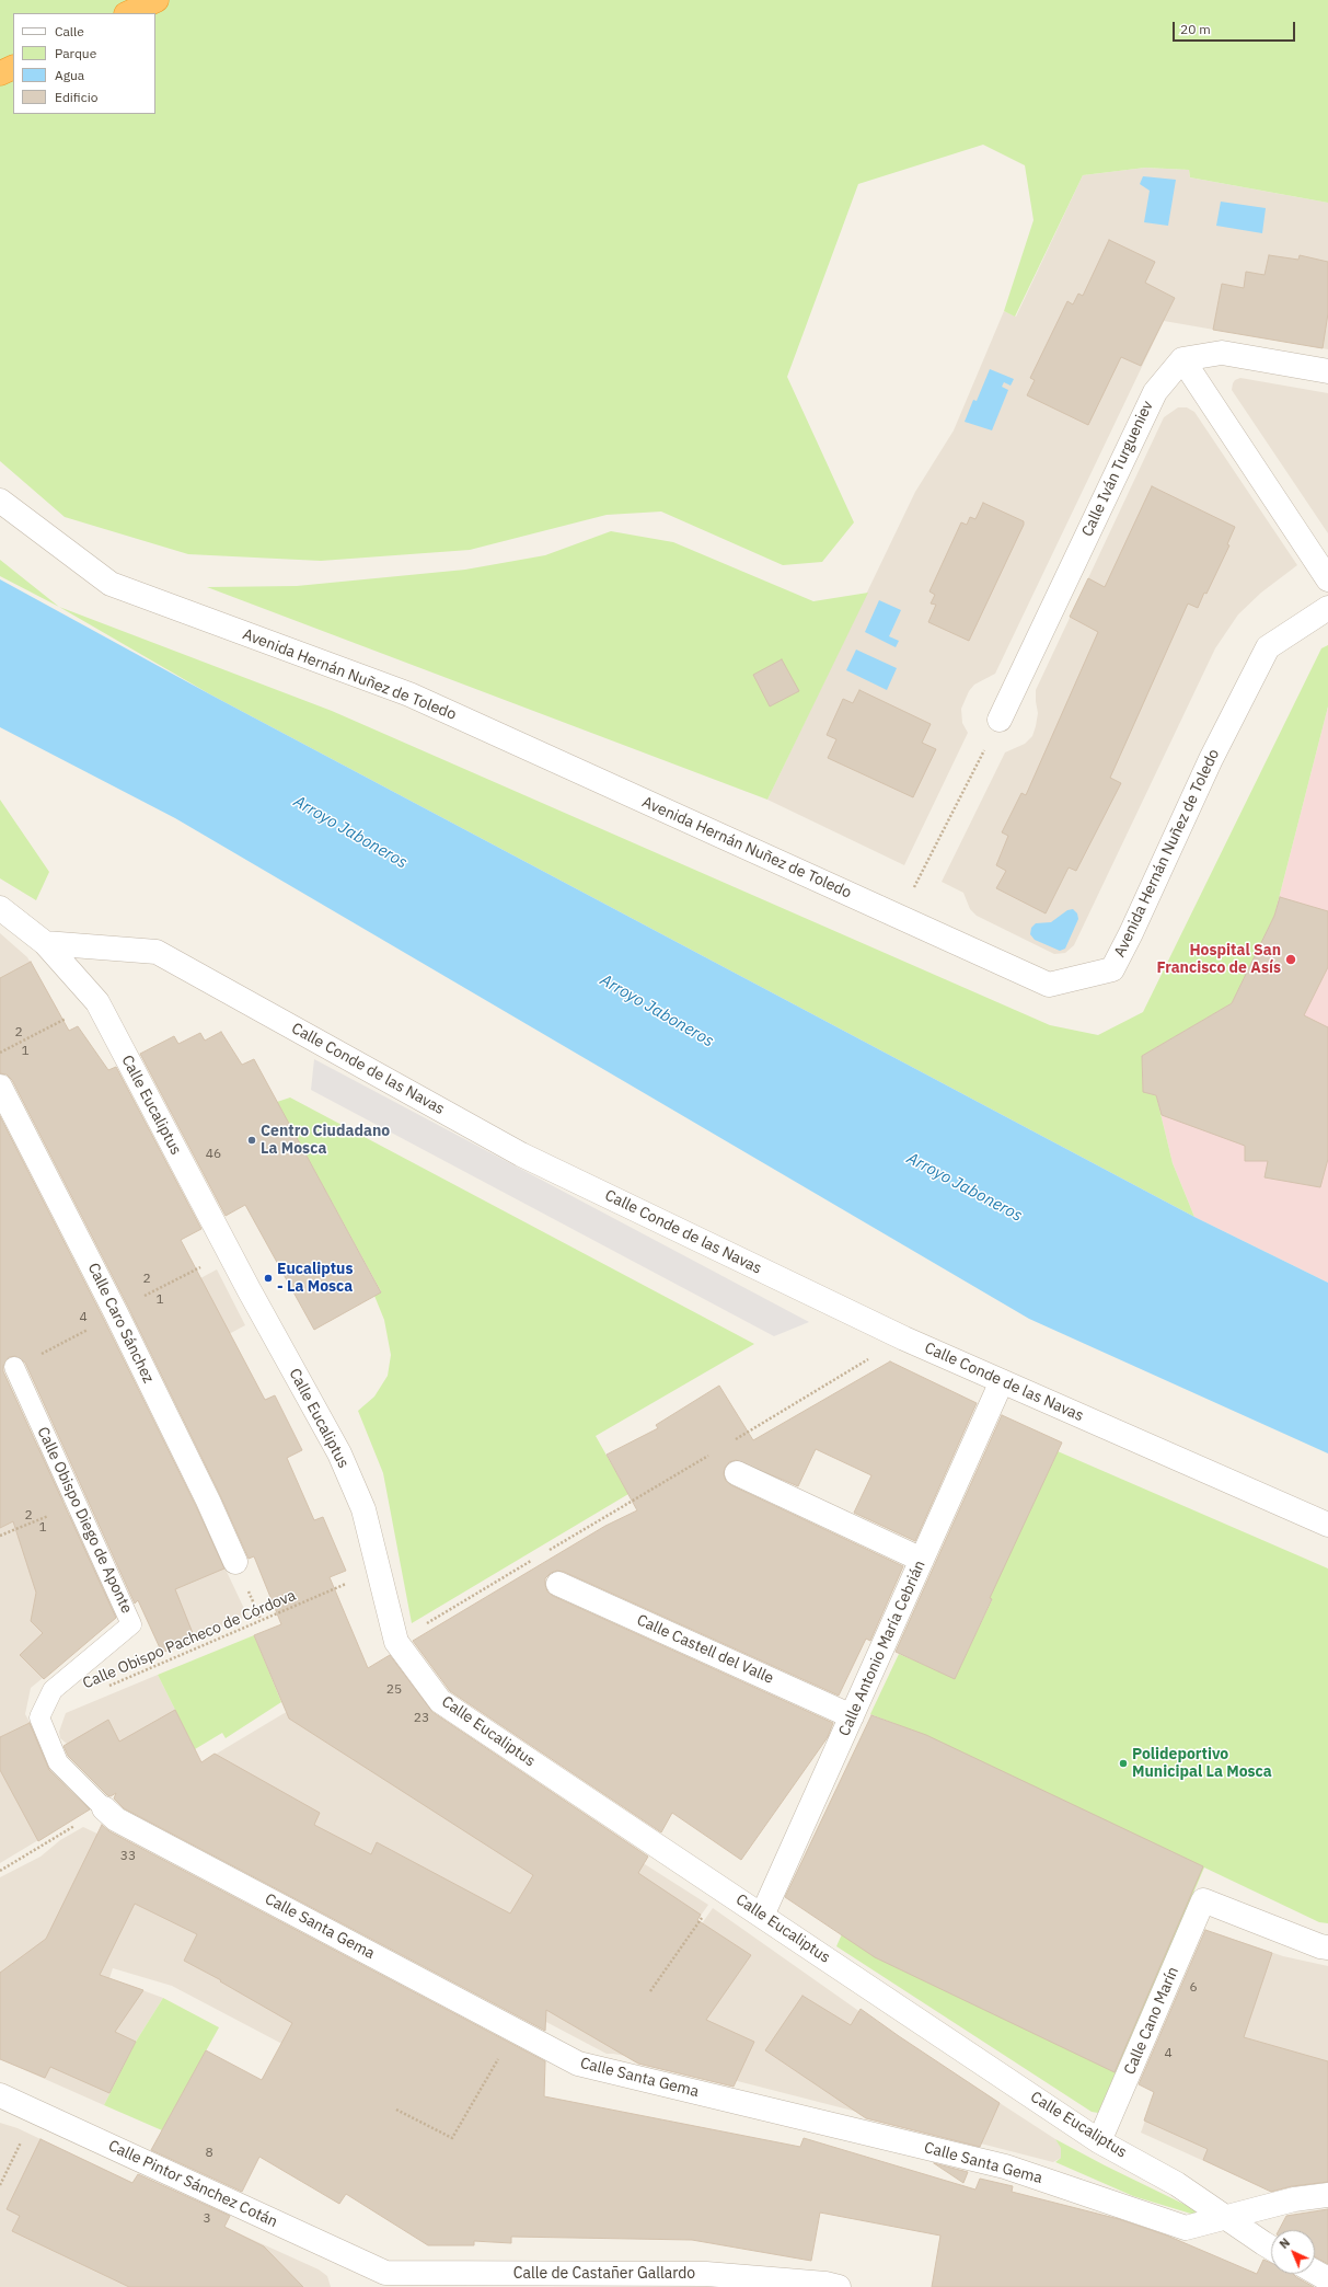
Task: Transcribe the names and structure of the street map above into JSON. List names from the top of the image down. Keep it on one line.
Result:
{"streets":{"street":["Calle Iván Turgueniev","Avenida Hernán Nuñez de Toledo","Calle Conde de las Navas","Calle Eucaliptus","Calle Caro Sánchez","Calle Antonio María Cebrián","Calle Castell del Valle","Calle Santa Gema","Calle Cano Marín","Calle Pintor Sánchez Cotán","Calle de Castañer Gallardo"],"lane":["Calle Obispo Diego de Aponte"],"path":["Calle Obispo Pacheco de Córdova"]},"crossings":[["Calle Conde de las Navas","Calle Eucaliptus"],["Calle Conde de las Navas","Calle Antonio María Cebrián"],["Calle Eucaliptus","Calle Antonio María Cebrián"],["Calle Eucaliptus","Calle Santa Gema"],["Calle Eucaliptus","Calle Cano Marín"],["Calle Obispo Diego de Aponte","Calle Santa Gema"],["Calle Antonio María Cebrián","Calle Castell del Valle"],["Calle Pintor Sánchez Cotán","Calle de Castañer Gallardo"]],"water":["Arroyo Jaboneros"],"places":["Hospital San Francisco de Asís","Centro Ciudadano La Mosca","Eucaliptus - La Mosca","Polideportivo Municipal La Mosca"],"house_numbers":["2","1","46","2","1","4","2","1","25","23","33","6","4","8","3"],"legend":["Calle","Parque","Agua","Edificio"],"scale_bar":"20 m","north":"top left"}
